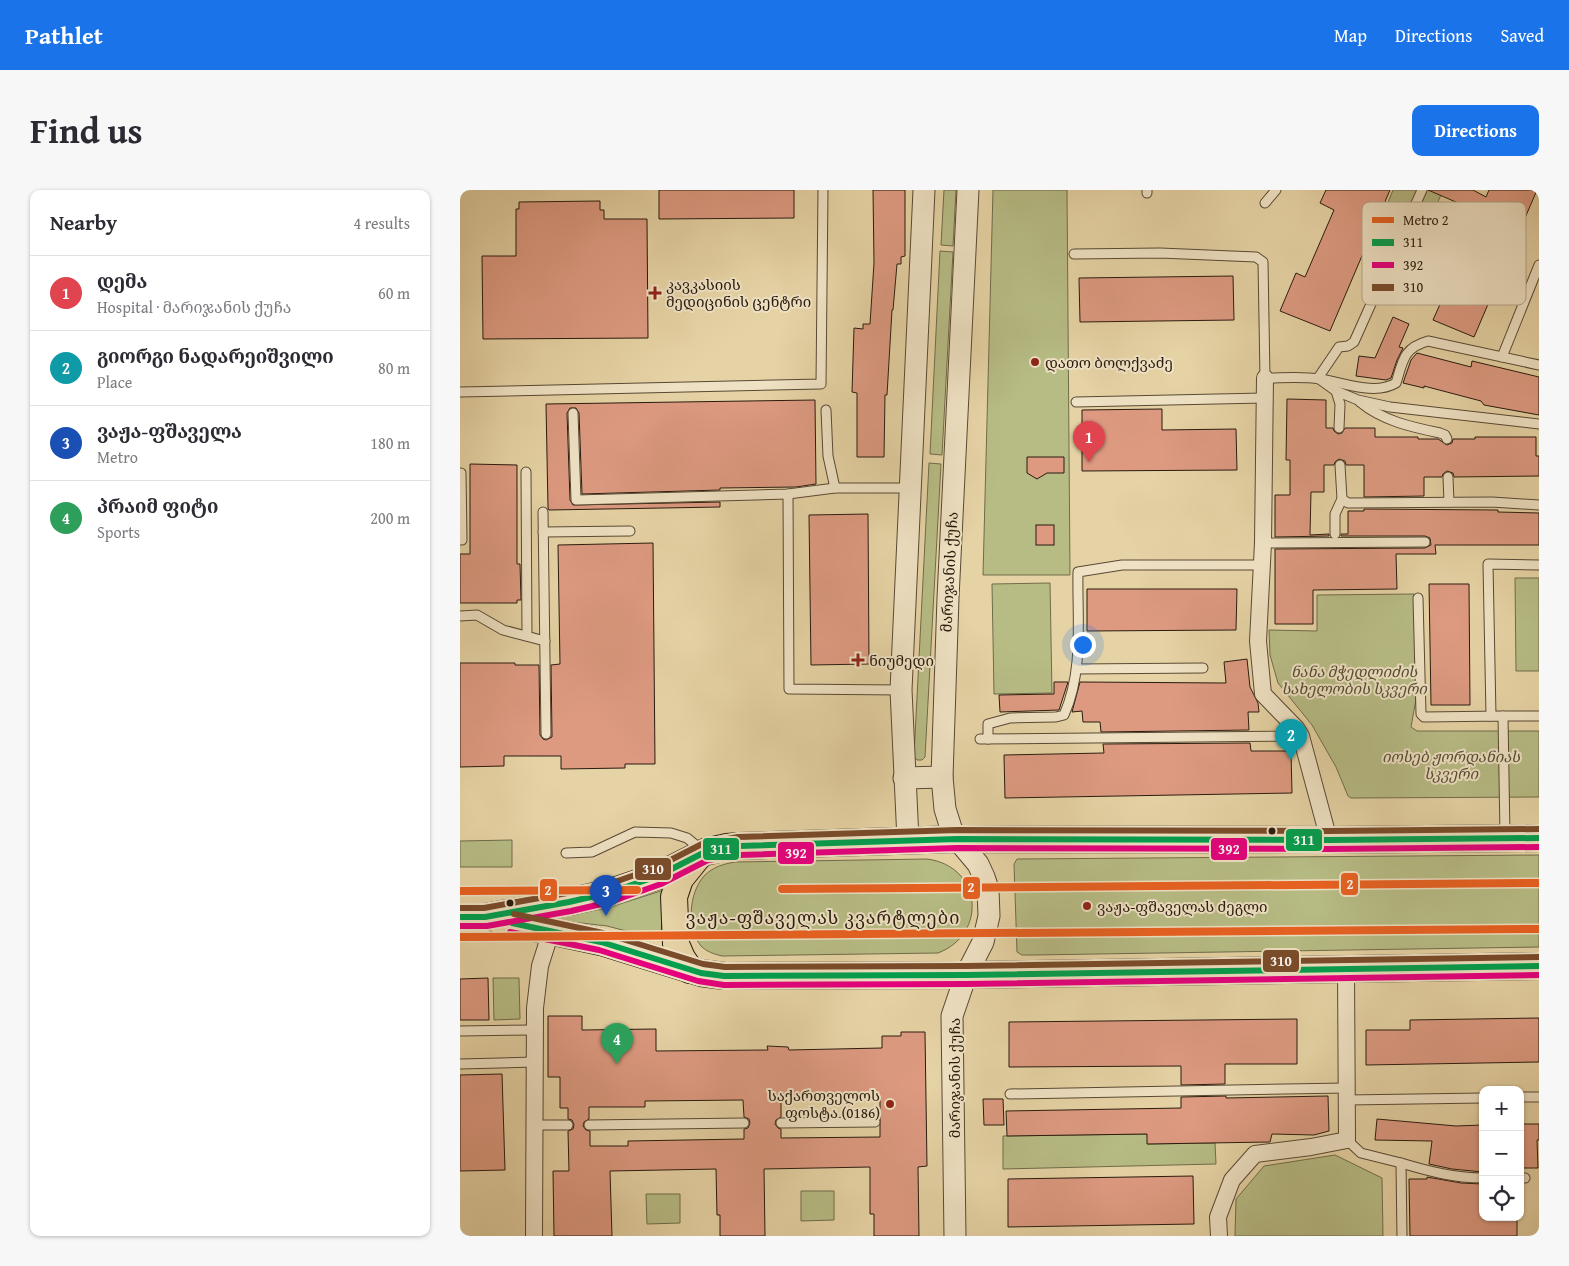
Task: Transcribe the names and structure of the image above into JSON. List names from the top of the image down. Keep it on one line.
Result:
{"streets":{"street":["მარიჯანის ქუჩა"]},"districts":["ვაჟა-ფშაველას კვარტლები"],"parks":["ნანა მჭედლიძის სახელობის სკვერი","იოსებ ჟორდანიას სკვერი"],"places":{"health":["კავკასიის მედიცინის ცენტრი","ნიუმედი"],"other":["დათო ბოლქვაძე","ვაჟა-ფშაველას ძეგლი","საქართველოს ფოსტა (0186)"]},"lines":["transit line 310","transit line 311","transit line 392","metro line 2"],"legend":["Metro 2","311","392","310"],"page":{"header":"Pathlet","nav":["Map","Directions","Saved"],"title":"Find us","buttons":"Directions","heading":["Nearby","4 results"],"list":[{"mark":"1","name":"დემა","note":"Hospital · მარიჯანის ქუჩა","value":"60 m"},{"mark":"2","name":"გიორგი ნადარეიშვილი","note":"Place","value":"80 m"},{"mark":"3","name":"ვაჟა-ფშაველა","note":"Metro","value":"180 m"},{"mark":"4","name":"პრაიმ ფიტი","note":"Sports","value":"200 m"}],"pins":["1","2","3","4"],"map_buttons":["+","−"]}}
